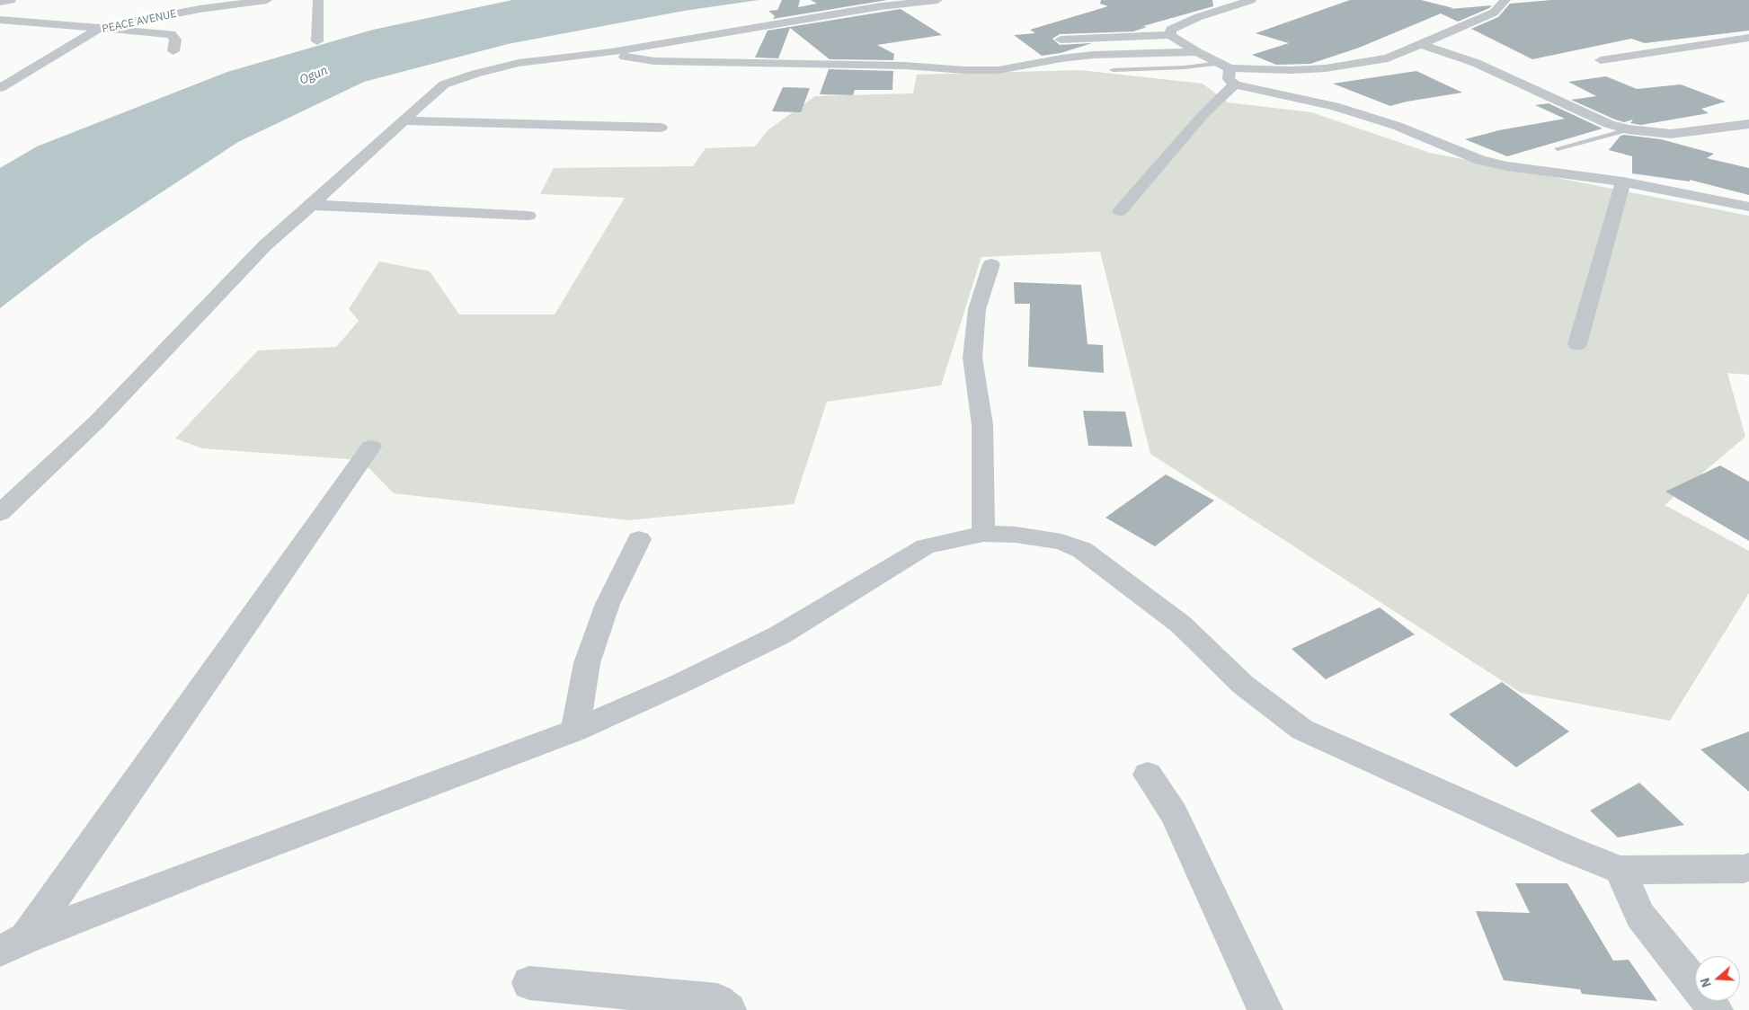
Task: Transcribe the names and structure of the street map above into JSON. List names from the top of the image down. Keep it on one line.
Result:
{"streets":{"street":["PEACE AVENUE"]},"water":["Ogun"],"north":"left"}
